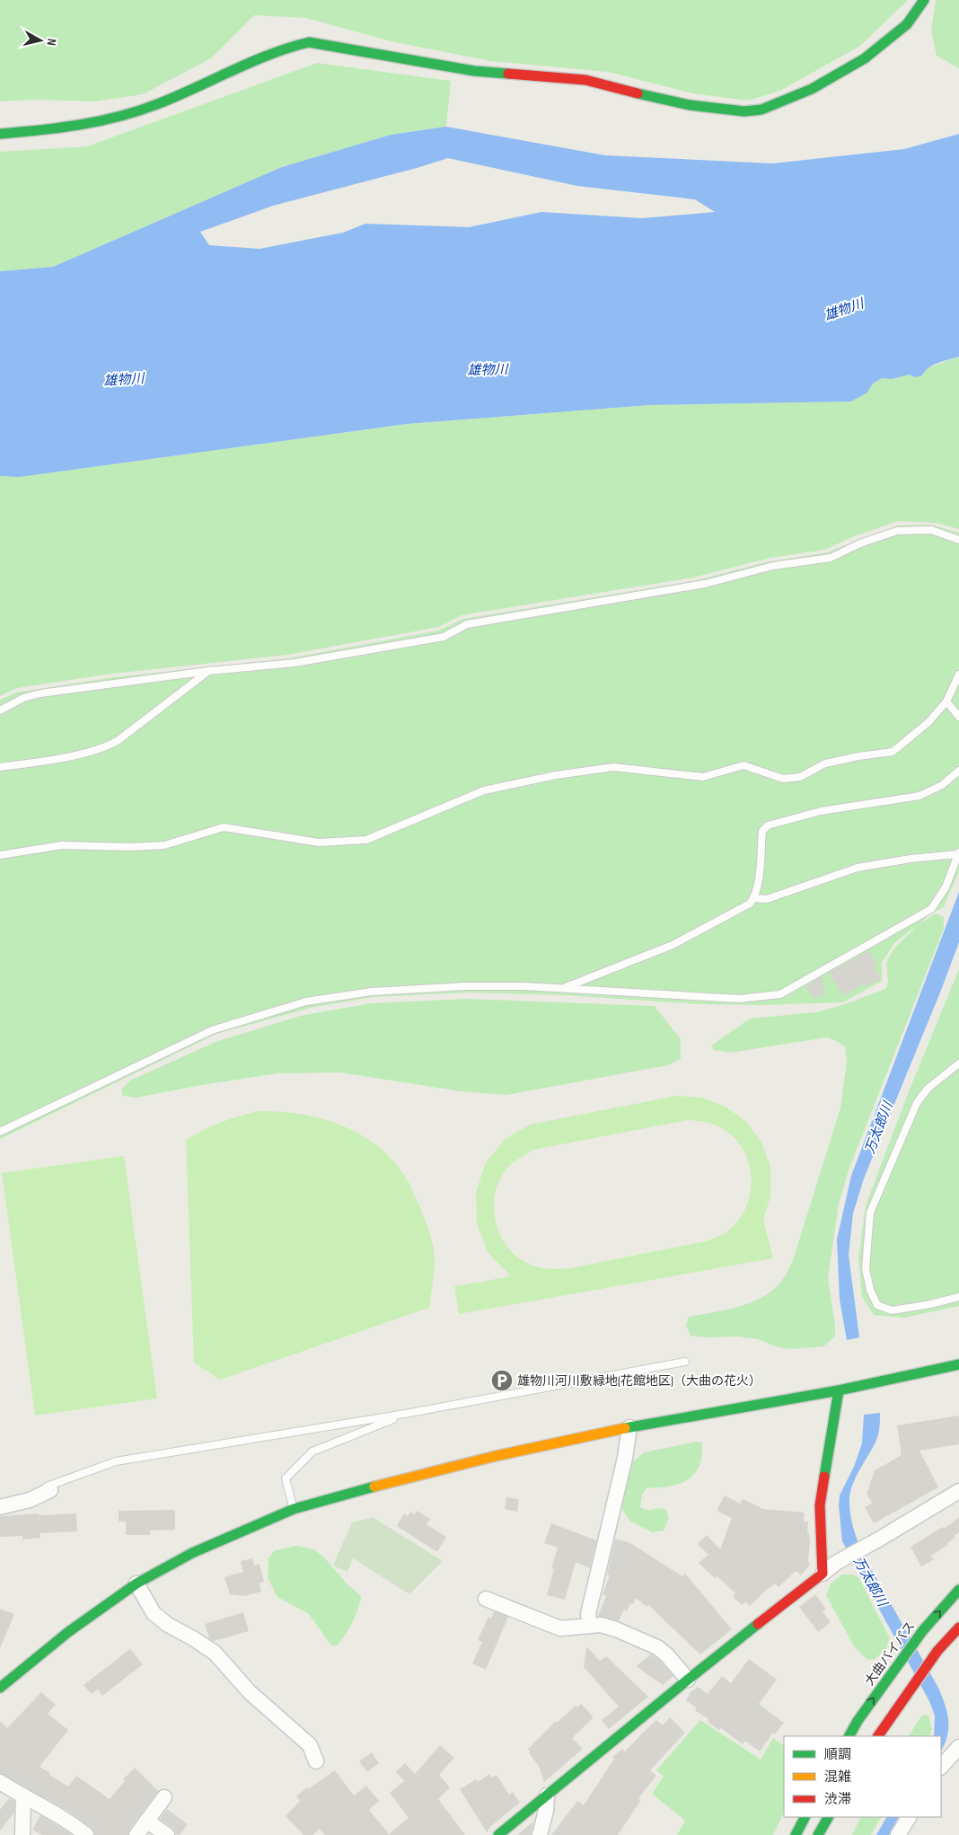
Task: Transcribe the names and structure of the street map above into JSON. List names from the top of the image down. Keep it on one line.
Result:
{"streets":{"main road":["大曲バイパス"]},"water":["雄物川","万太郎川"],"places":{"parking":["雄物川河川敷緑地(花館地区)（大曲の花火）"]},"legend":["順調","混雑","渋滞"],"north":"right"}
